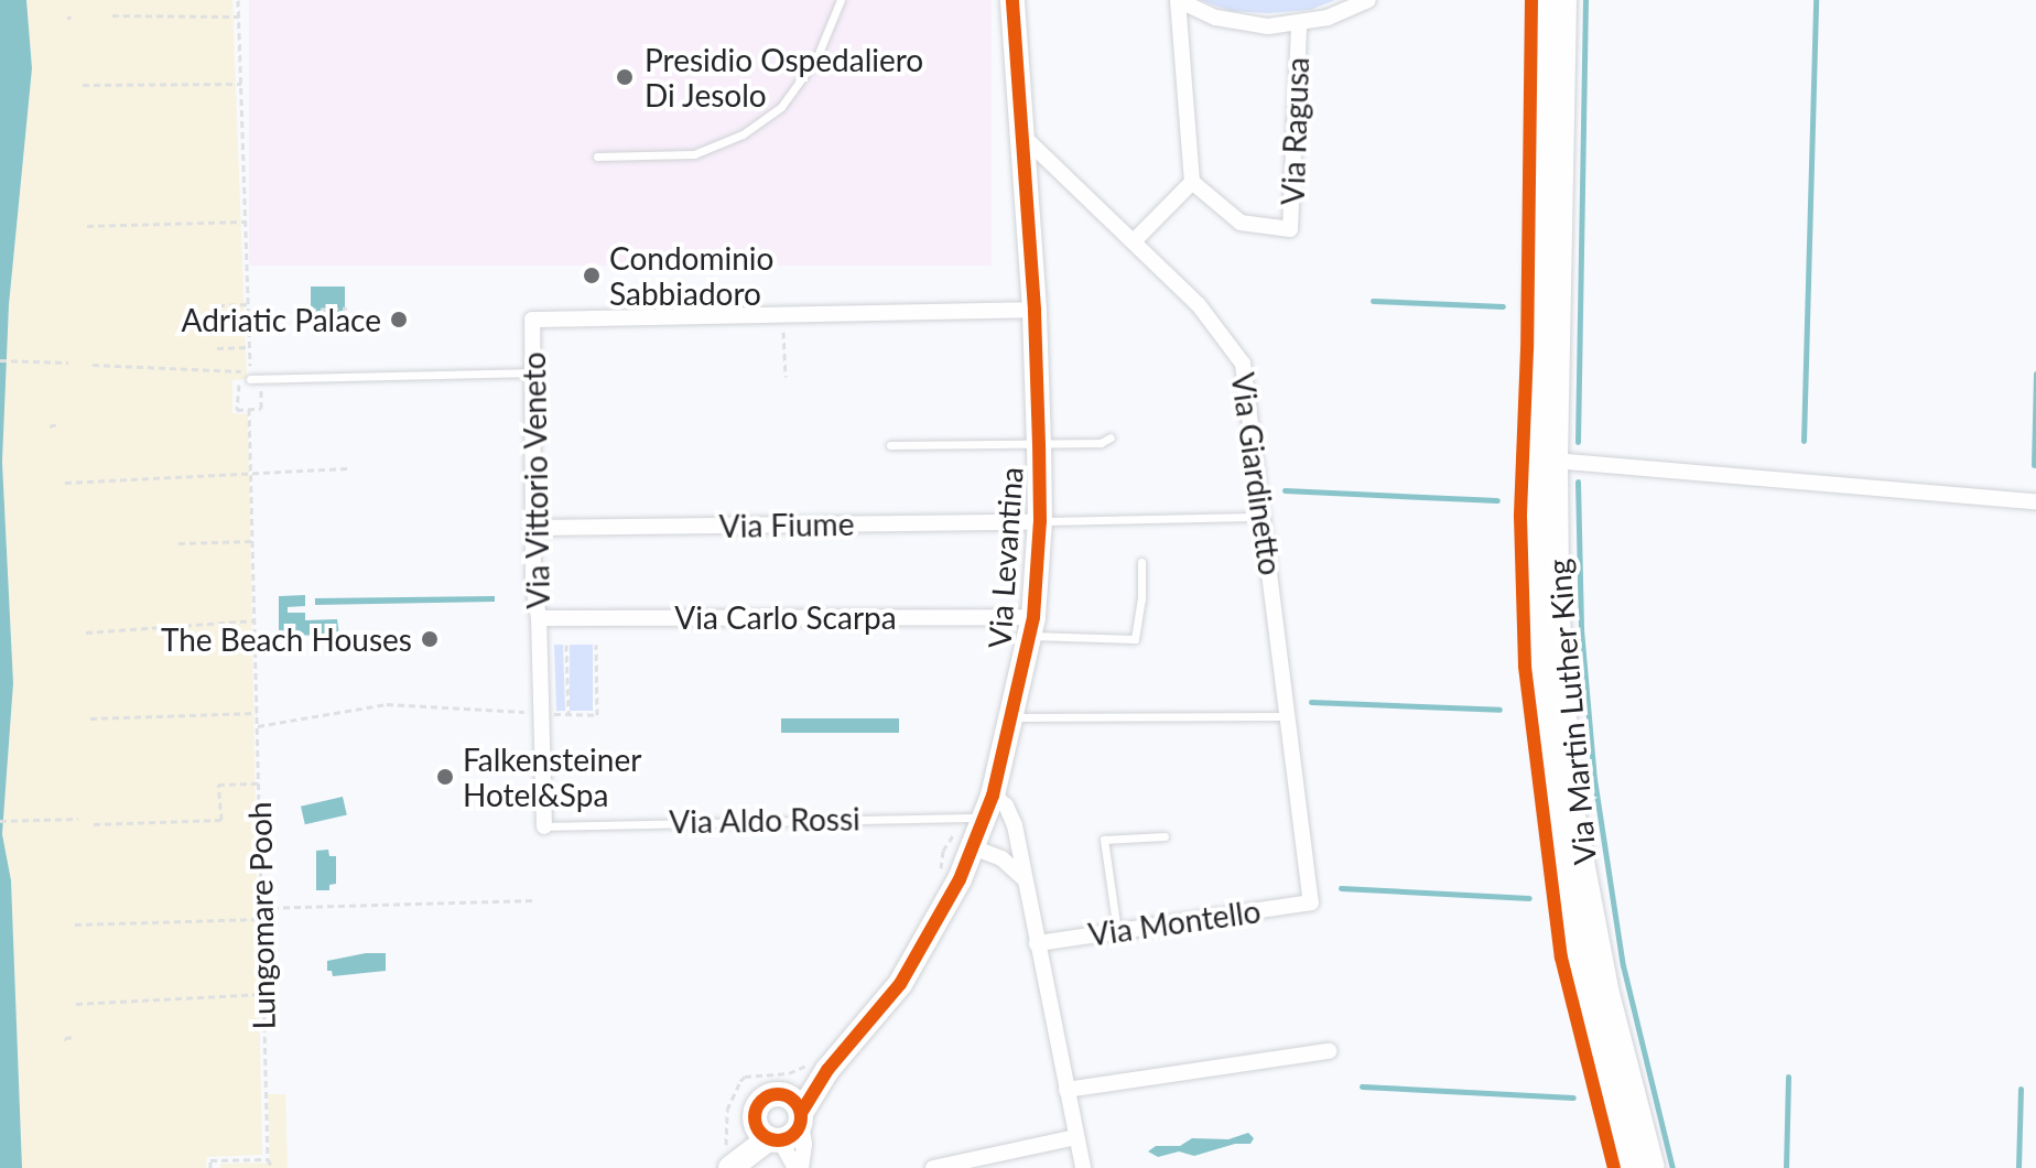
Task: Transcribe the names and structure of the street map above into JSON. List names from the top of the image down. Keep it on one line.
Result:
{"streets":{"main road":["Via Levantina","Via Martin Luther King"],"street":["Via Ragusa","Via Giardinetto","Via Vittorio Veneto","Via Fiume","Via Carlo Scarpa","Via Montello"],"lane":["Via Aldo Rossi"],"path":["Lungomare Pooh"]},"crossings":[["Via Giardinetto","Via Levantina"],["Via Giardinetto","Via Montello"],["Via Vittorio Veneto","Via Fiume"],["Via Vittorio Veneto","Via Levantina"],["Via Vittorio Veneto","Via Carlo Scarpa"],["Via Vittorio Veneto","Via Aldo Rossi"],["Via Fiume","Via Levantina"],["Via Levantina","Via Carlo Scarpa"],["Via Levantina","Via Aldo Rossi"]],"places":["Presidio Ospedaliero Di Jesolo","Condominio Sabbiadoro","Adriatic Palace","The Beach Houses","Falkensteiner Hotel&Spa"]}
